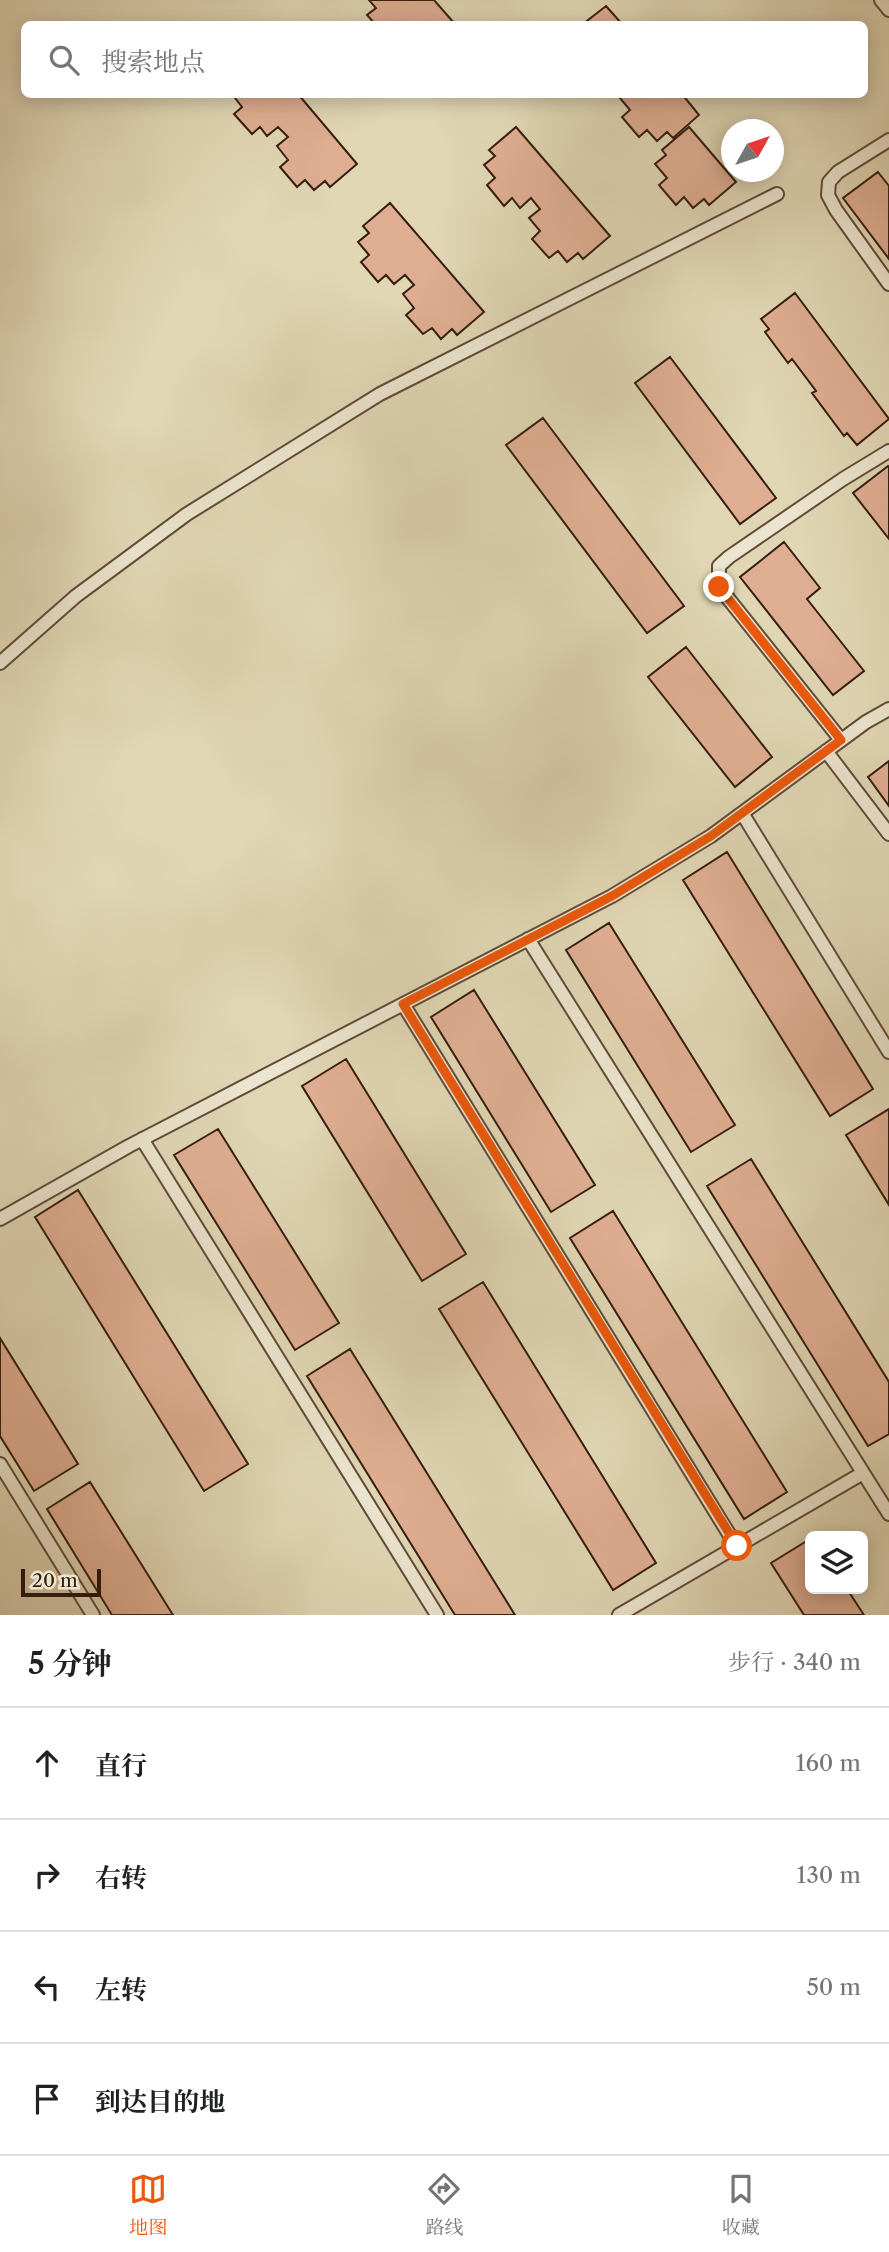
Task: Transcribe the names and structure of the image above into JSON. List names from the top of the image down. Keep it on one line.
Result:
{"scale_bar":"20 m","north":"top right","page":{"search":"搜索地点","scale":"20 m","heading":["5 分钟","步行 · 340 m"],"list":[["直行","160 m"],["右转","130 m"],["左转","50 m"],"到达目的地"],"nav":["地图","路线","收藏"]}}
